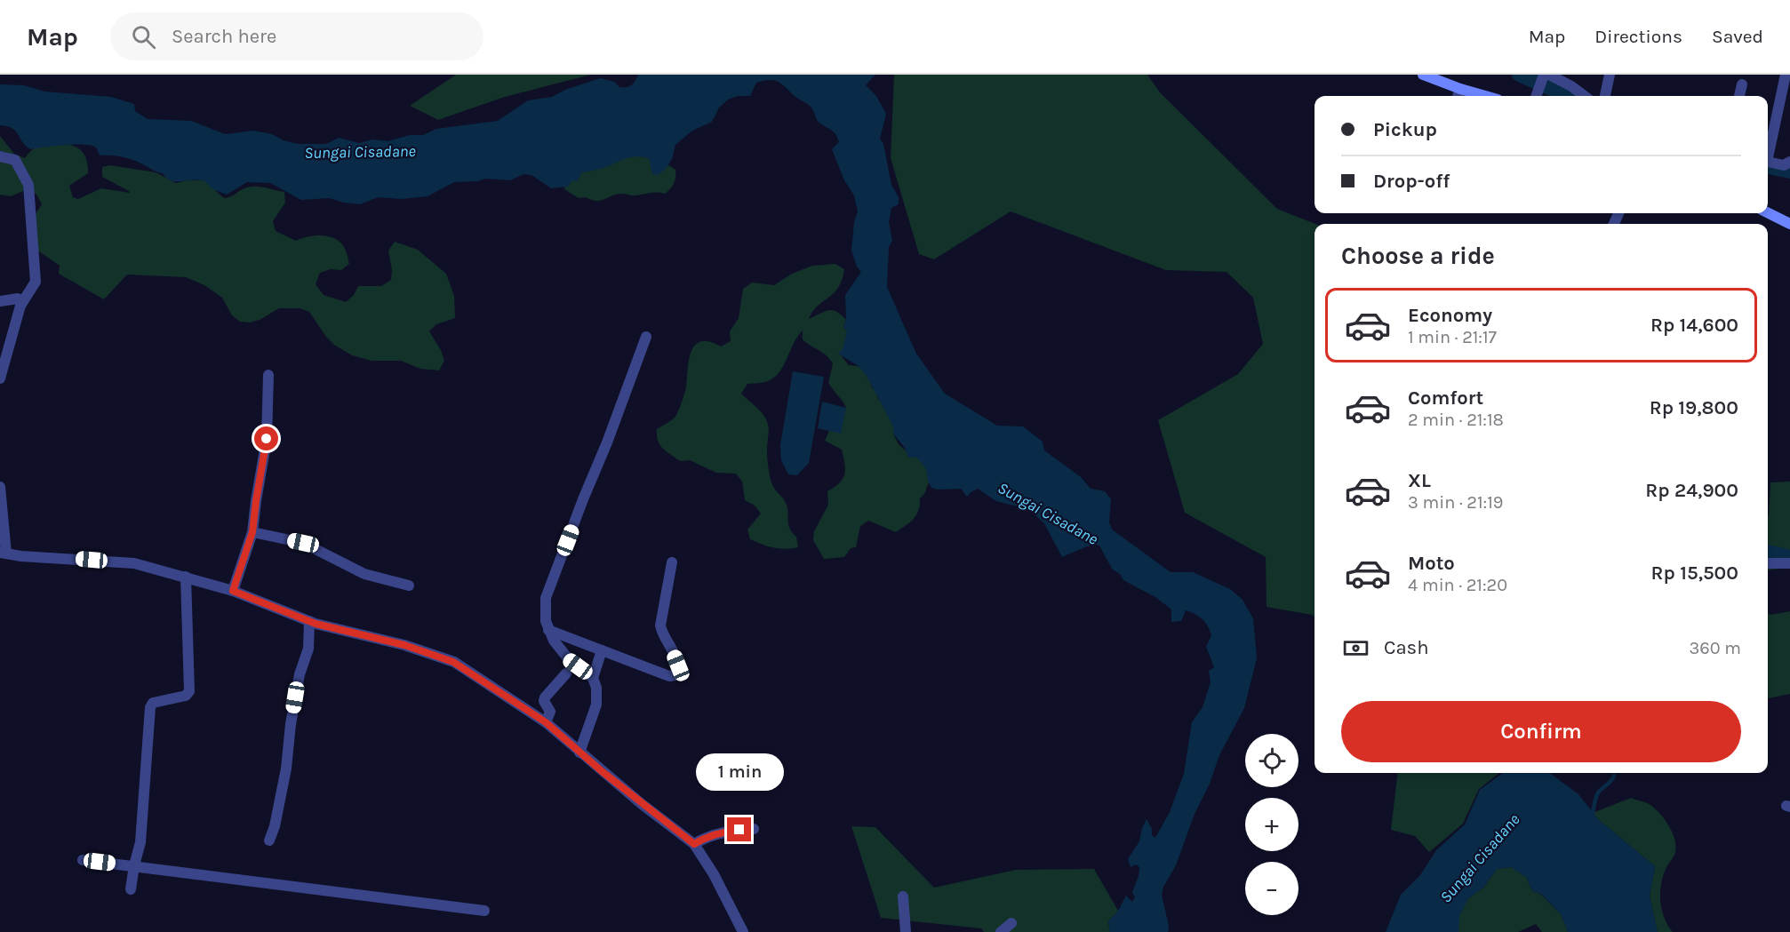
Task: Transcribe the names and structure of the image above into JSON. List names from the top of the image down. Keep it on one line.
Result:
{"water":["Sungai Cisadane"],"page":{"header":"Map","search":"Search here","nav":["Map","Directions","Saved"],"banner":["Pickup","Drop-off"],"heading":"Choose a ride","list":[{"name":"Economy","note":"1 min · 21:17","value":"Rp 14,600"},{"name":"Comfort","note":"2 min · 21:18","value":"Rp 19,800"},{"name":"XL","note":"3 min · 21:19","value":"Rp 24,900"},{"name":"Moto","note":"4 min · 21:20","value":"Rp 15,500"}],"pay":["Cash","360 m"],"buttons":"Confirm","map_buttons":["+","−"],"bubble":"1 min"}}
